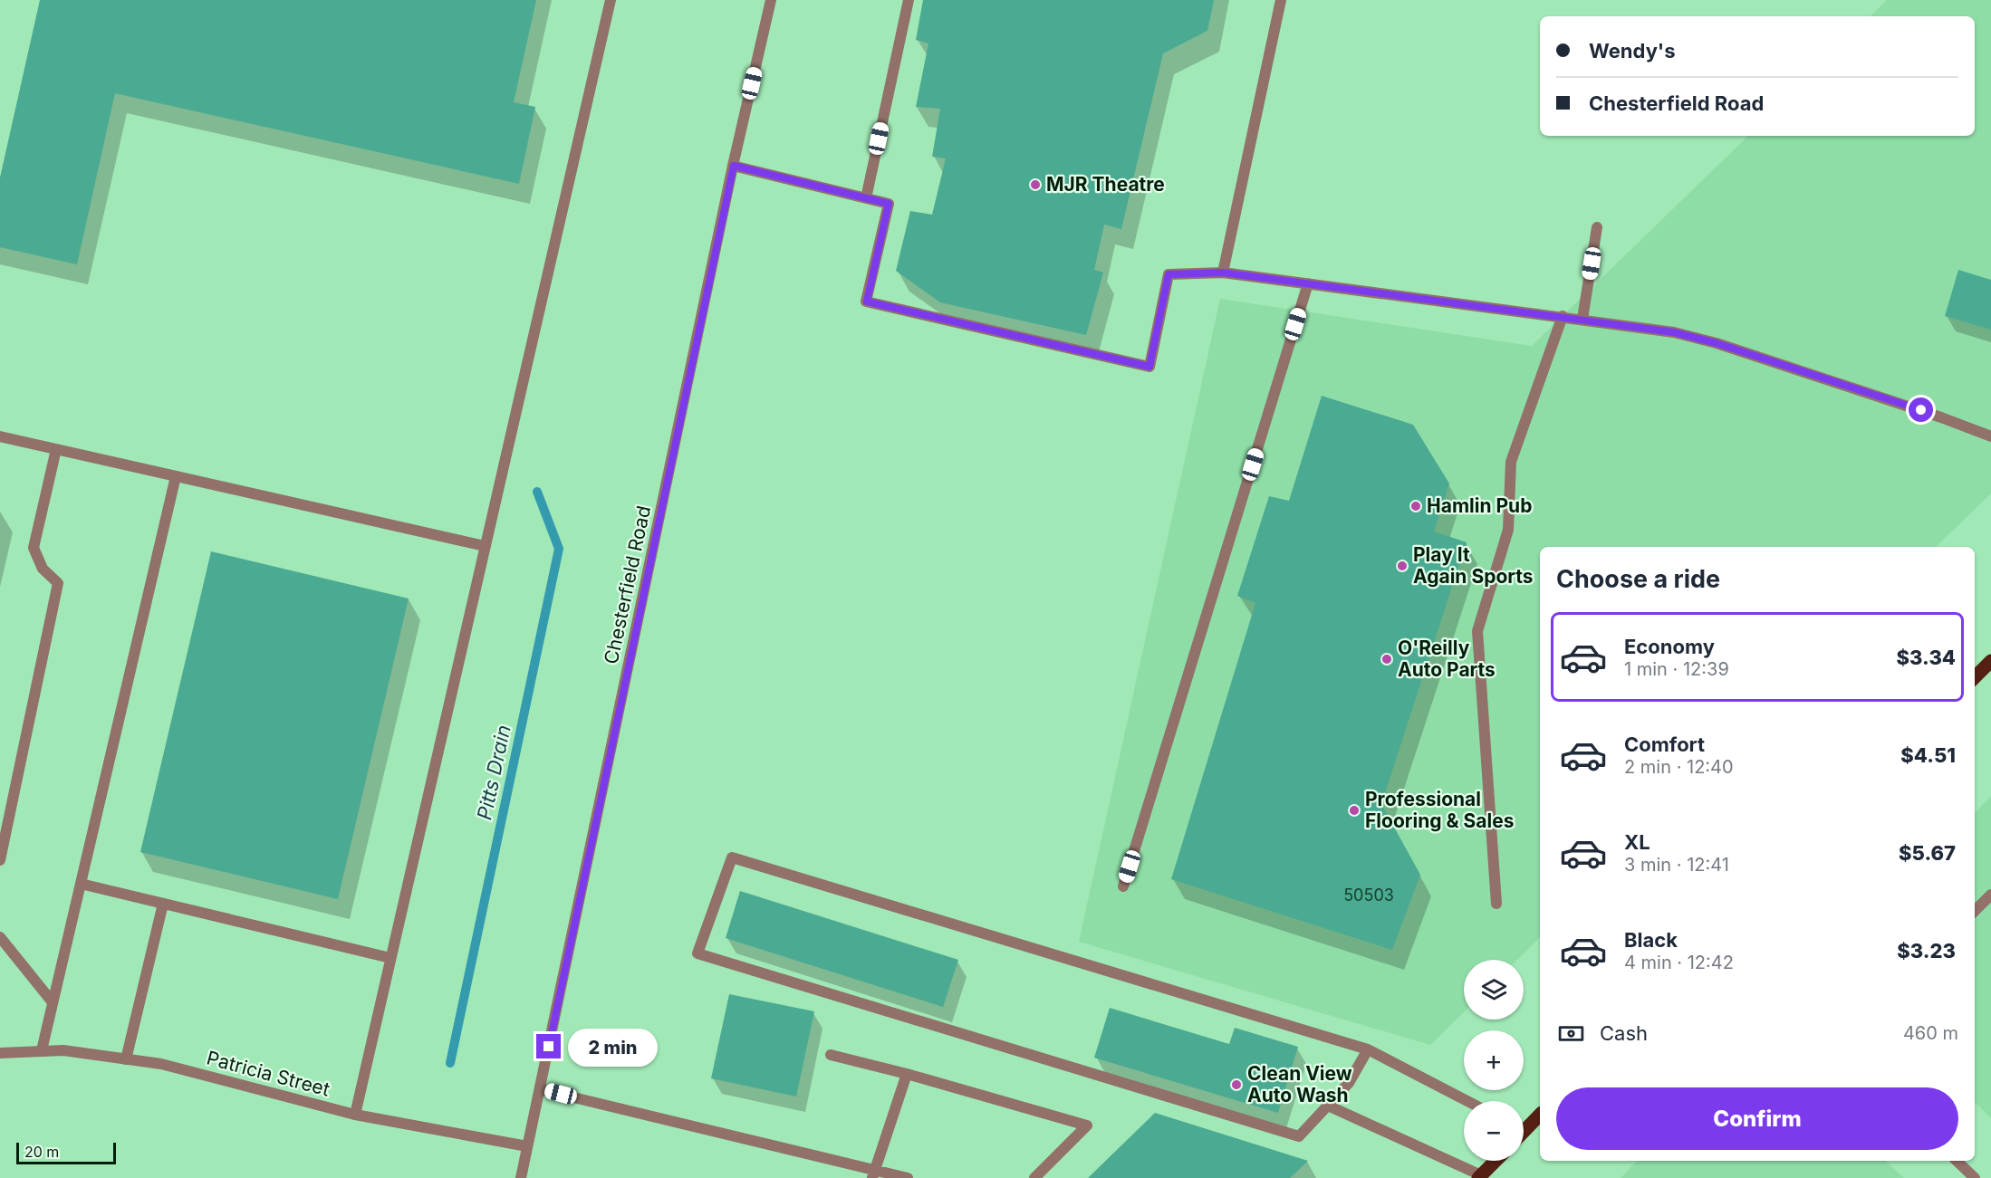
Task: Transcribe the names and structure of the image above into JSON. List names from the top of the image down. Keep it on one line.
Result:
{"streets":{"street":["Chesterfield Road","Patricia Street"]},"crossings":[["Chesterfield Road","Patricia Street"]],"water":["Pitts Drain"],"places":["MJR Theatre","Hamlin Pub","Play It Again Sports","O'Reilly Auto Parts","Professional Flooring & Sales","Clean View Auto Wash"],"house_numbers":["50503"],"scale_bar":"20 m","page":{"banner":["Wendy's","Chesterfield Road"],"heading":"Choose a ride","list":[{"name":"Economy","note":"1 min · 12:39","value":"$3.34"},{"name":"Comfort","note":"2 min · 12:40","value":"$4.51"},{"name":"XL","note":"3 min · 12:41","value":"$5.67"},{"name":"Black","note":"4 min · 12:42","value":"$3.23"}],"map_buttons":["+","−"],"pay":["Cash","460 m"],"bubble":"2 min","buttons":"Confirm","scale":"20 m"}}
